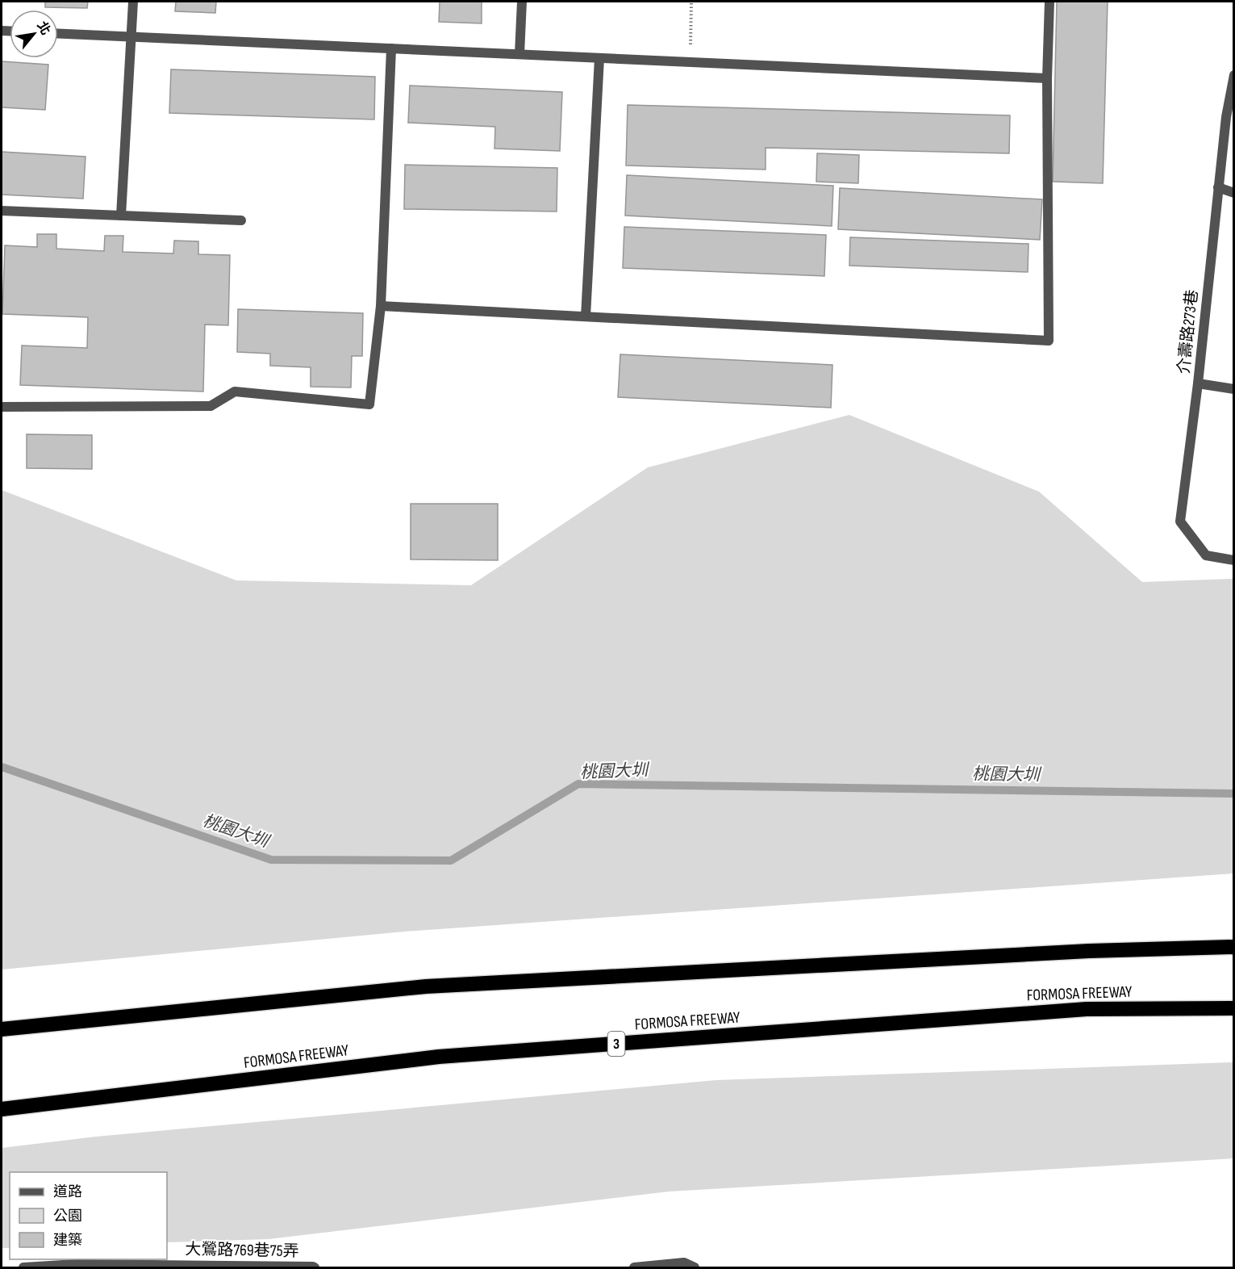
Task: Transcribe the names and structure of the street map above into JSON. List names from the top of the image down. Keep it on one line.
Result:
{"streets":{"highway":["FORMOSA FREEWAY","3"],"street":["介壽路273巷","大鶯路769巷75弄"]},"water":["桃園大圳"],"legend":["道路","公園","建築"],"north":"top right"}
